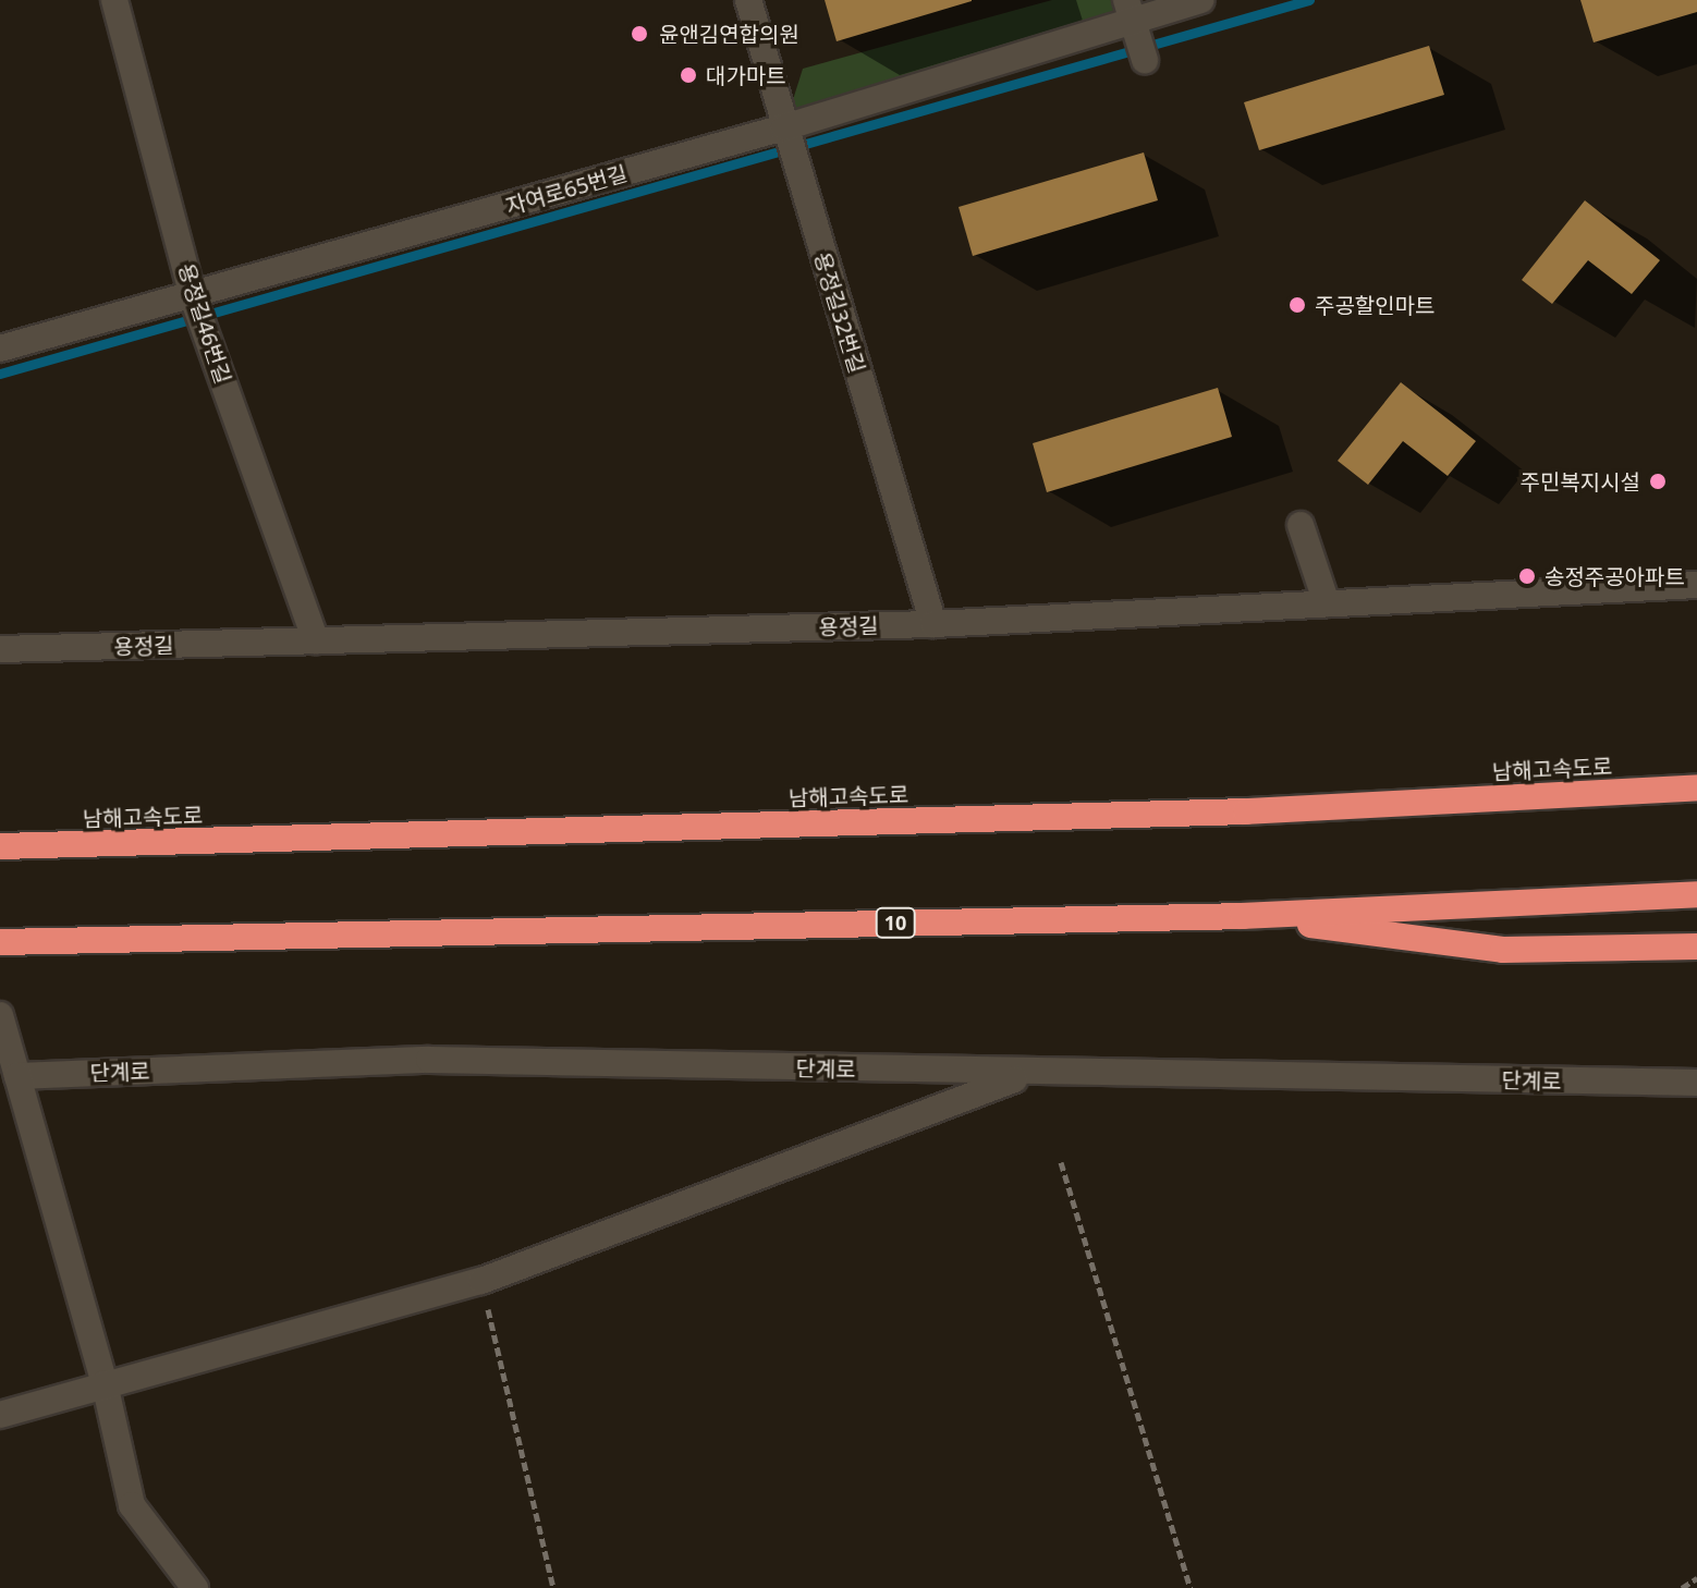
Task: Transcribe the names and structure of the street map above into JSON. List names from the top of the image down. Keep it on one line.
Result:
{"streets":{"highway":["남해고속도로","10"],"street":["자여로65번길","용정길32번길","용정길46번길","용정길","단계로"]},"crossings":[["자여로65번길","용정길32번길"],["자여로65번길","용정길46번길"],["용정길32번길","용정길"],["용정길46번길","용정길"]],"places":["윤앤김연합의원","대가마트","주공할인마트","주민복지시설","송정주공아파트"]}
